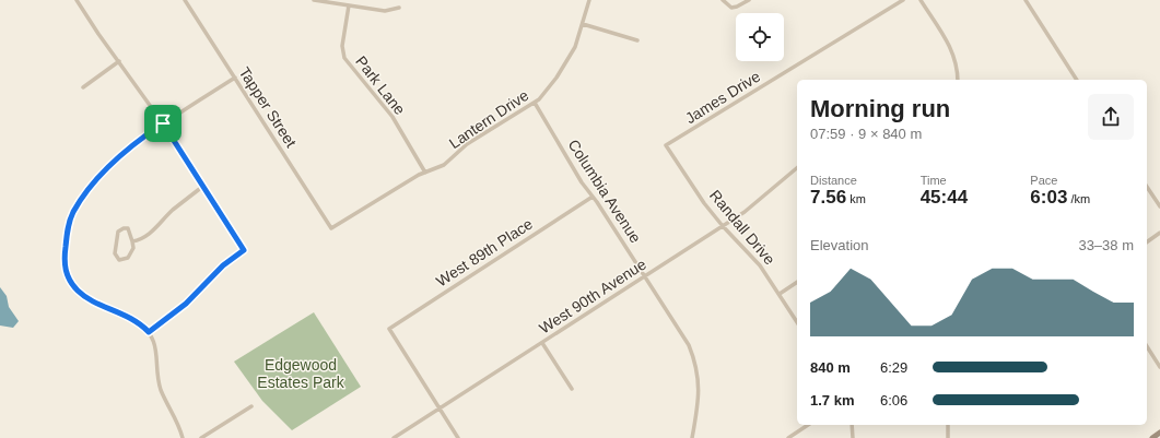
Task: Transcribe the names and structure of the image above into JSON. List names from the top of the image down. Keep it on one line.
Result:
{"streets":{"street":["Park Lane","James Drive","Tapper Street","Lantern Drive","Columbia Avenue","Randall Drive","West 89th Place","West 90th Avenue"]},"crossings":[["Park Lane","Lantern Drive"],["James Drive","Randall Drive"],["Tapper Street","Lantern Drive"],["Lantern Drive","Columbia Avenue"],["Columbia Avenue","West 89th Place"],["Columbia Avenue","West 90th Avenue"],["Randall Drive","West 90th Avenue"],["West 89th Place","West 90th Avenue"]],"parks":["Edgewood Estates Park"],"page":{"heading":["Morning run","07:59 · 9 × 840 m"],"stats":[["Distance","7.56 km"],["Time","45:44"],["Pace","6:03 /km"]],"chart":["Elevation","33–38 m"],"list":[{"name":"840 m","note":"6:29"},{"name":"1.7 km","note":"6:06"}]}}
